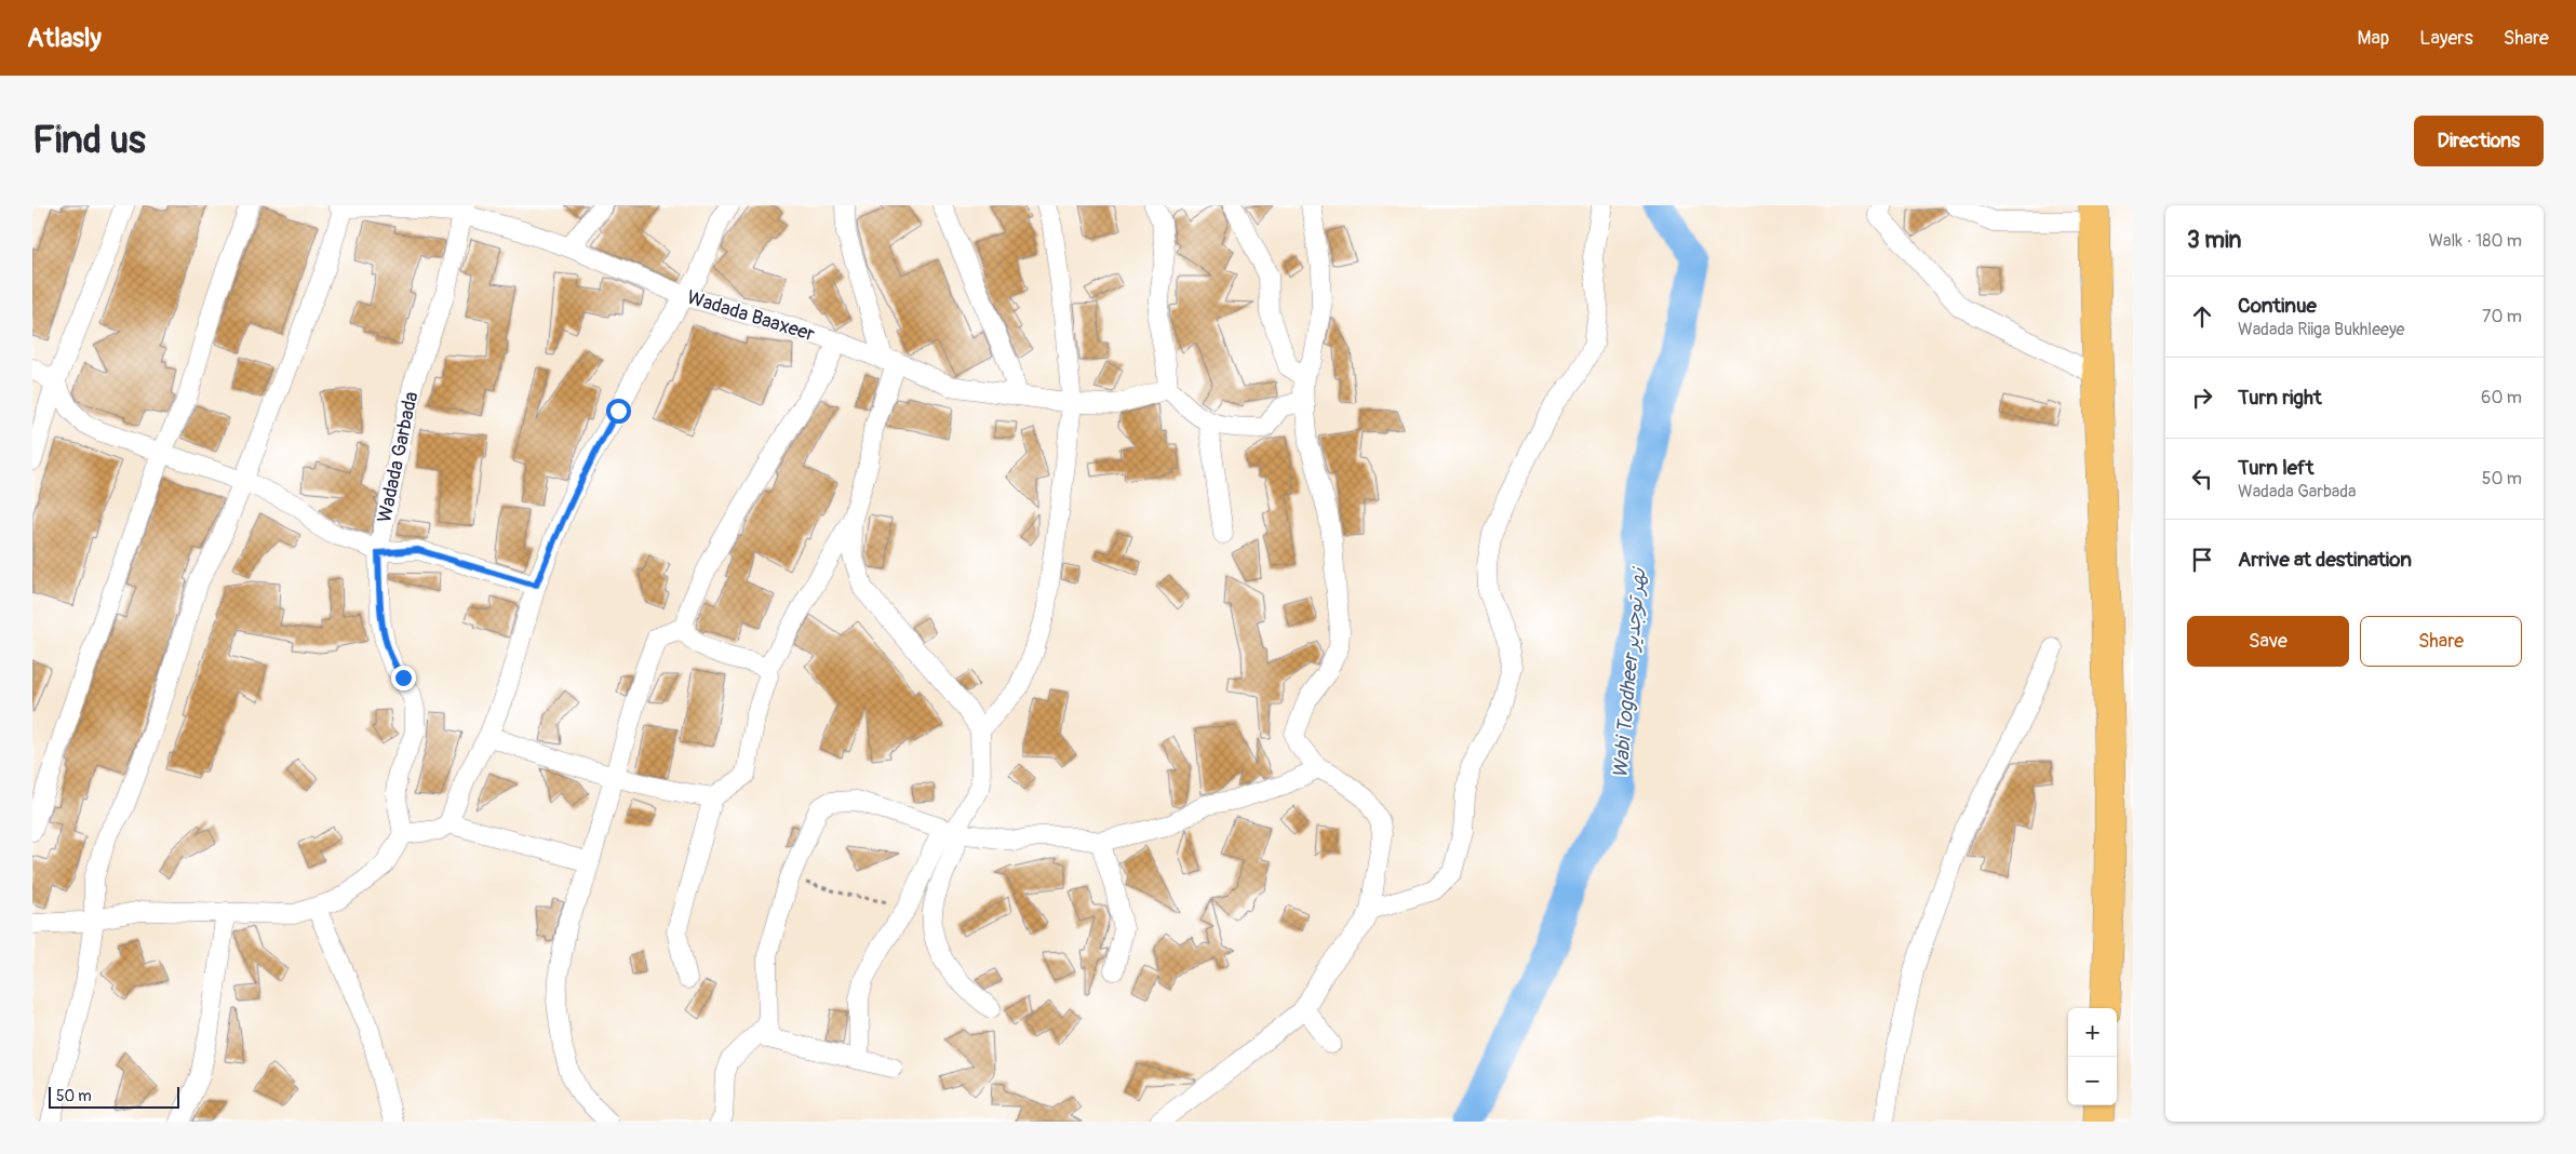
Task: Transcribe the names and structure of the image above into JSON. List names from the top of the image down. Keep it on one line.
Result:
{"streets":{"street":["Wadada Baaxeer","Wadada Garbada"]},"crossings":[["Wadada Baaxeer","Wadada Garbada"]],"water":["Wabi Togdheer نهر توجدير"],"scale_bar":"50 m","page":{"header":"Atlasly","nav":["Map","Layers","Share"],"buttons":["Directions",["Save","Share"]],"title":"Find us","heading":["3 min","Walk · 180 m"],"list":[["Continue","Wadada Riiga Bukhleeye","70 m"],["Turn right","60 m"],["Turn left","Wadada Garbada","50 m"],"Arrive at destination"],"map_buttons":["+","−"],"scale":"50 m"}}
